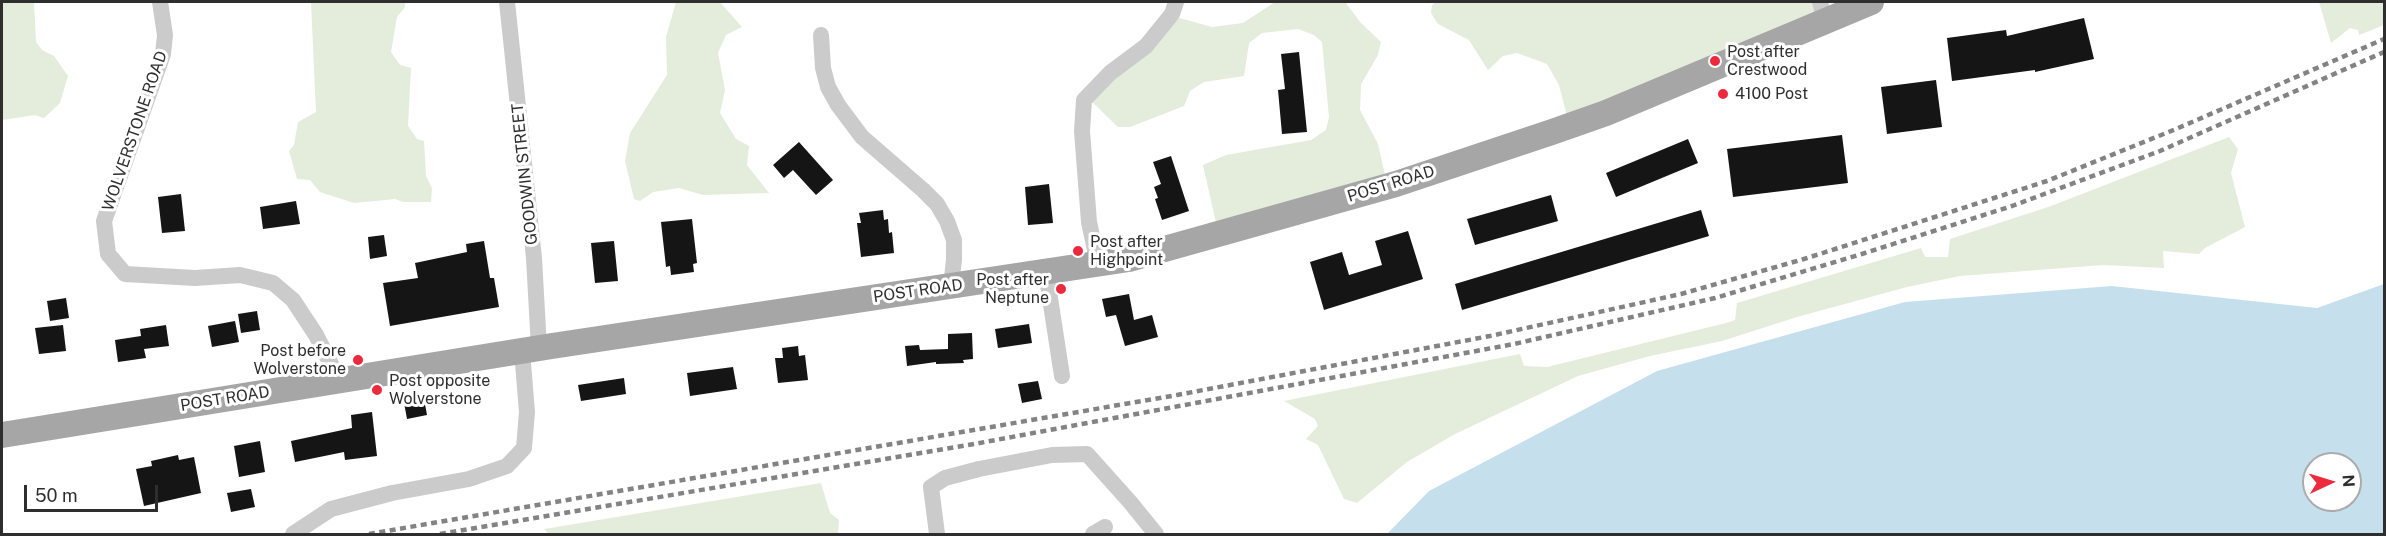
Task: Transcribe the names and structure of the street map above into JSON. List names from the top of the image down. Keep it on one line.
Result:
{"streets":{"main road":["POST ROAD"],"street":["WOLVERSTONE ROAD","GOODWIN STREET"]},"crossings":[["WOLVERSTONE ROAD","POST ROAD"],["GOODWIN STREET","POST ROAD"]],"places":["Post after Crestwood","4100 Post","Post after Highpoint","Post after Neptune","Post before Wolverstone","Post opposite Wolverstone"],"scale_bar":"50 m","north":"right"}
